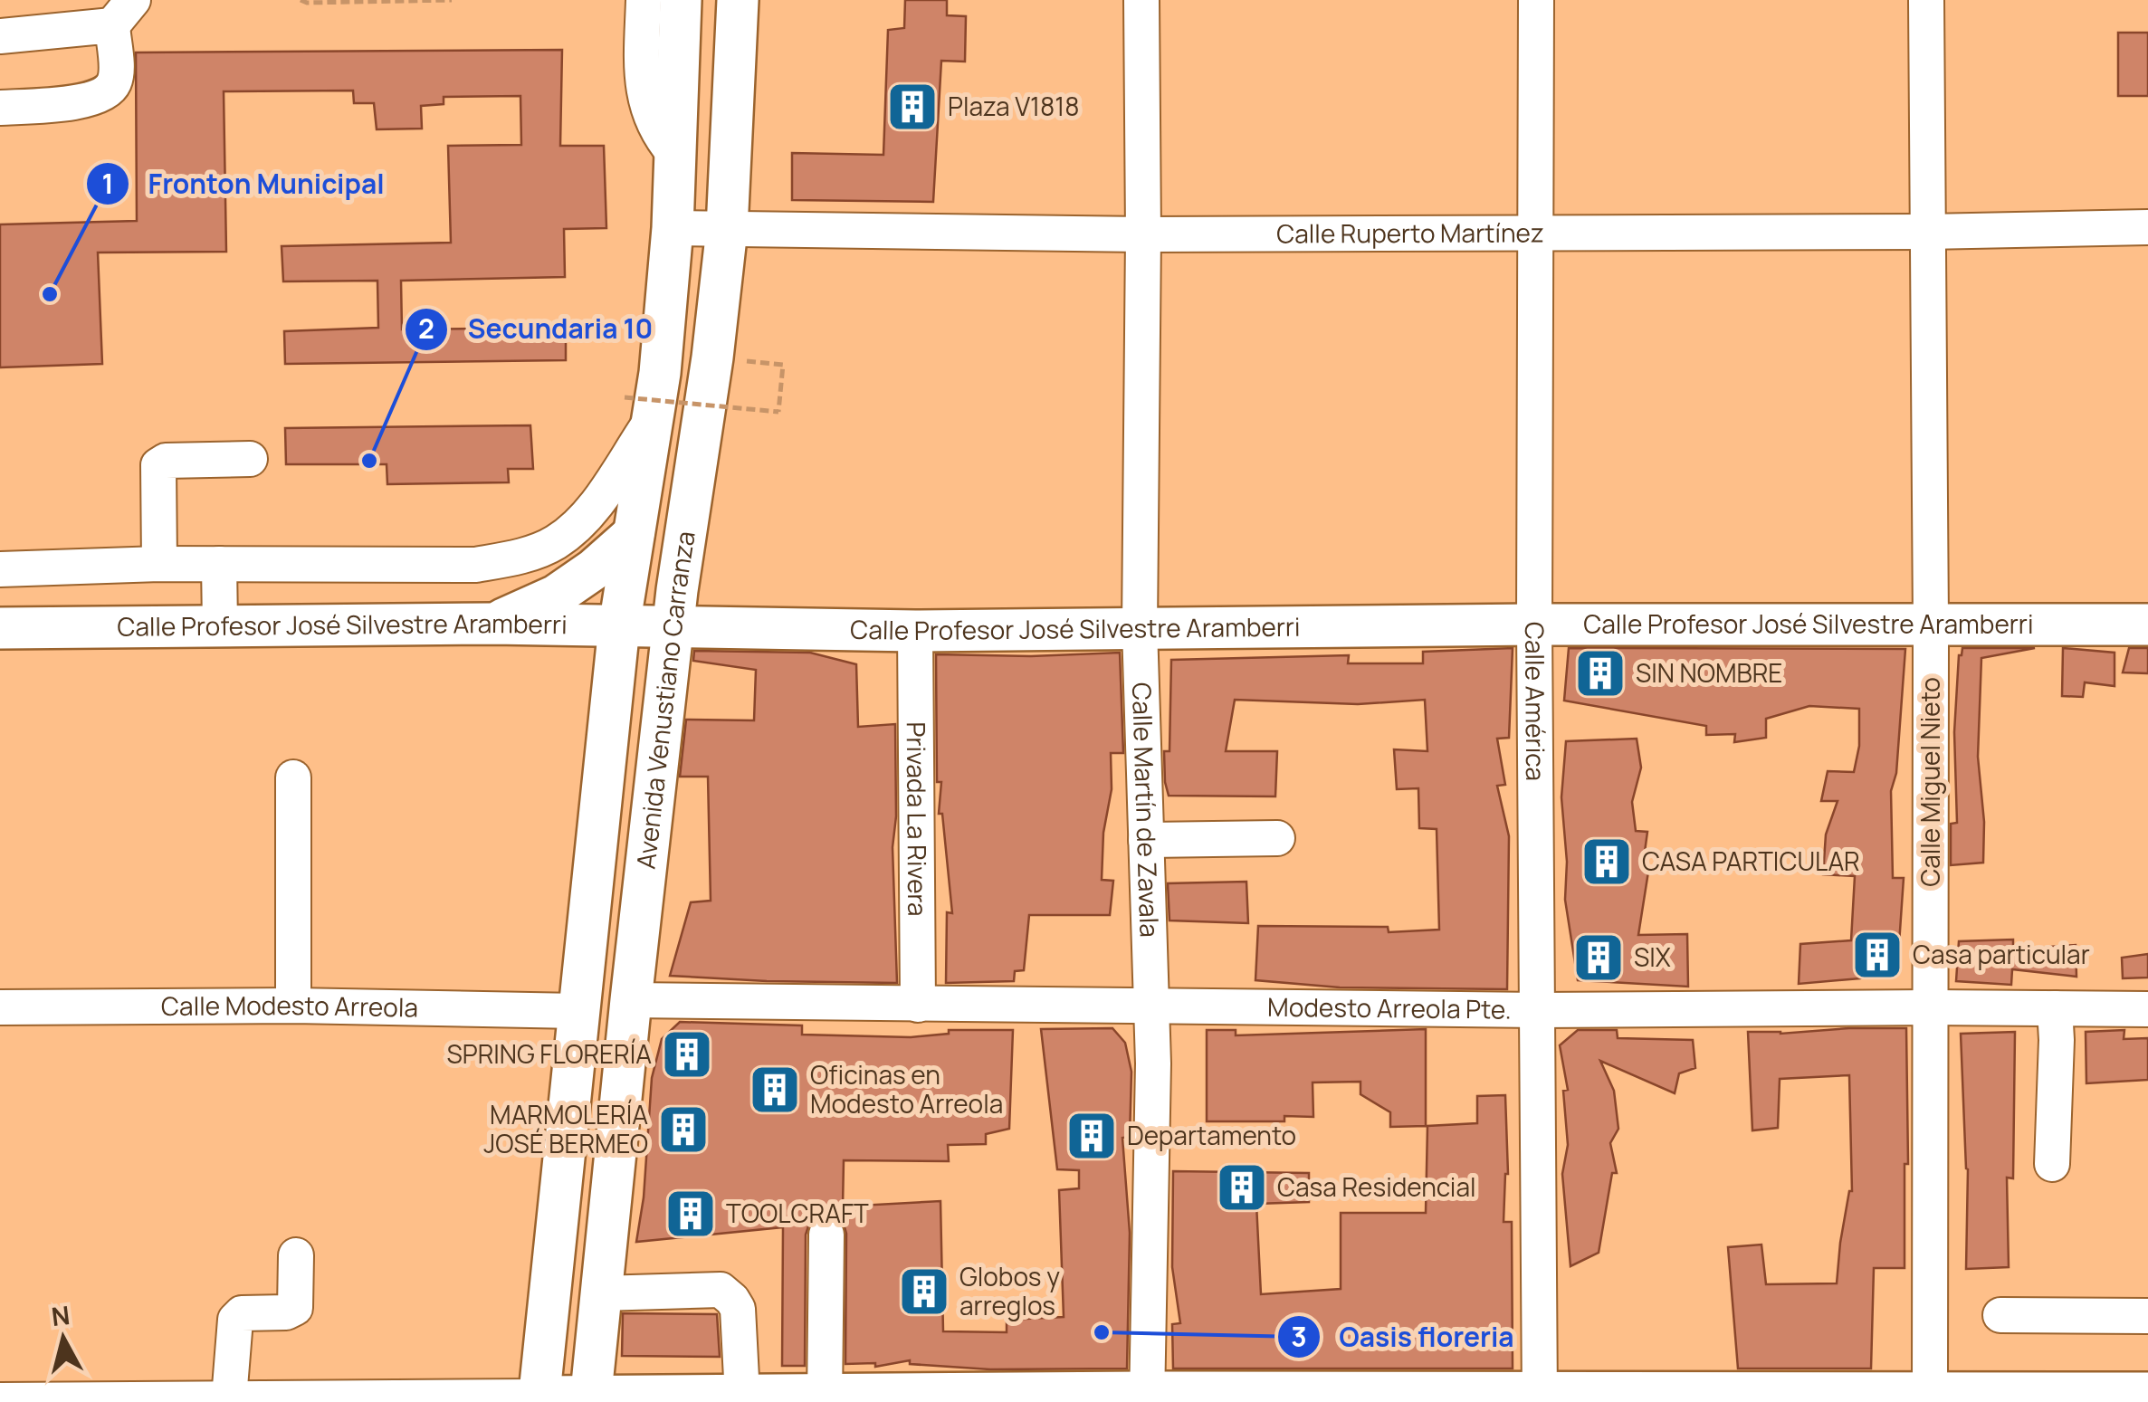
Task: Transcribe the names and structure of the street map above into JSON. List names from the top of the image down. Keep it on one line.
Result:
{"streets":{"main road":["Calle Profesor José Silvestre Aramberri","Avenida Venustiano Carranza"],"street":["Calle Ruperto Martínez","Calle América","Calle Miguel Nieto","Calle Martín de Zavala","Privada La Rivera","Calle Modesto Arreola","Modesto Arreola Pte."]},"crossings":[["Calle Ruperto Martínez","Avenida Venustiano Carranza"],["Calle Ruperto Martínez","Calle América"],["Calle Ruperto Martínez","Calle Miguel Nieto"],["Calle Ruperto Martínez","Calle Martín de Zavala"],["Calle Profesor José Silvestre Aramberri","Avenida Venustiano Carranza"],["Calle Profesor José Silvestre Aramberri","Calle América"],["Calle Profesor José Silvestre Aramberri","Calle Miguel Nieto"],["Calle Profesor José Silvestre Aramberri","Calle Martín de Zavala"],["Calle Profesor José Silvestre Aramberri","Privada La Rivera"],["Avenida Venustiano Carranza","Calle Modesto Arreola"],["Avenida Venustiano Carranza","Modesto Arreola Pte."],["Calle América","Modesto Arreola Pte."],["Calle Miguel Nieto","Modesto Arreola Pte."],["Calle Martín de Zavala","Modesto Arreola Pte."],["Privada La Rivera","Modesto Arreola Pte."]],"places":{"building":["Plaza V1818","SIN NOMBRE","CASA PARTICULAR","Casa particular","SIX","SPRING FLORERÍA","Oficinas en Modesto Arreola","MARMOLERÍA JOSÉ BERMEO","Departamento","Casa Residencial","TOOLCRAFT","Globos y arreglos"],"other":["Fronton Municipal","Secundaria 10","Oasis floreria"]},"north":"top"}
